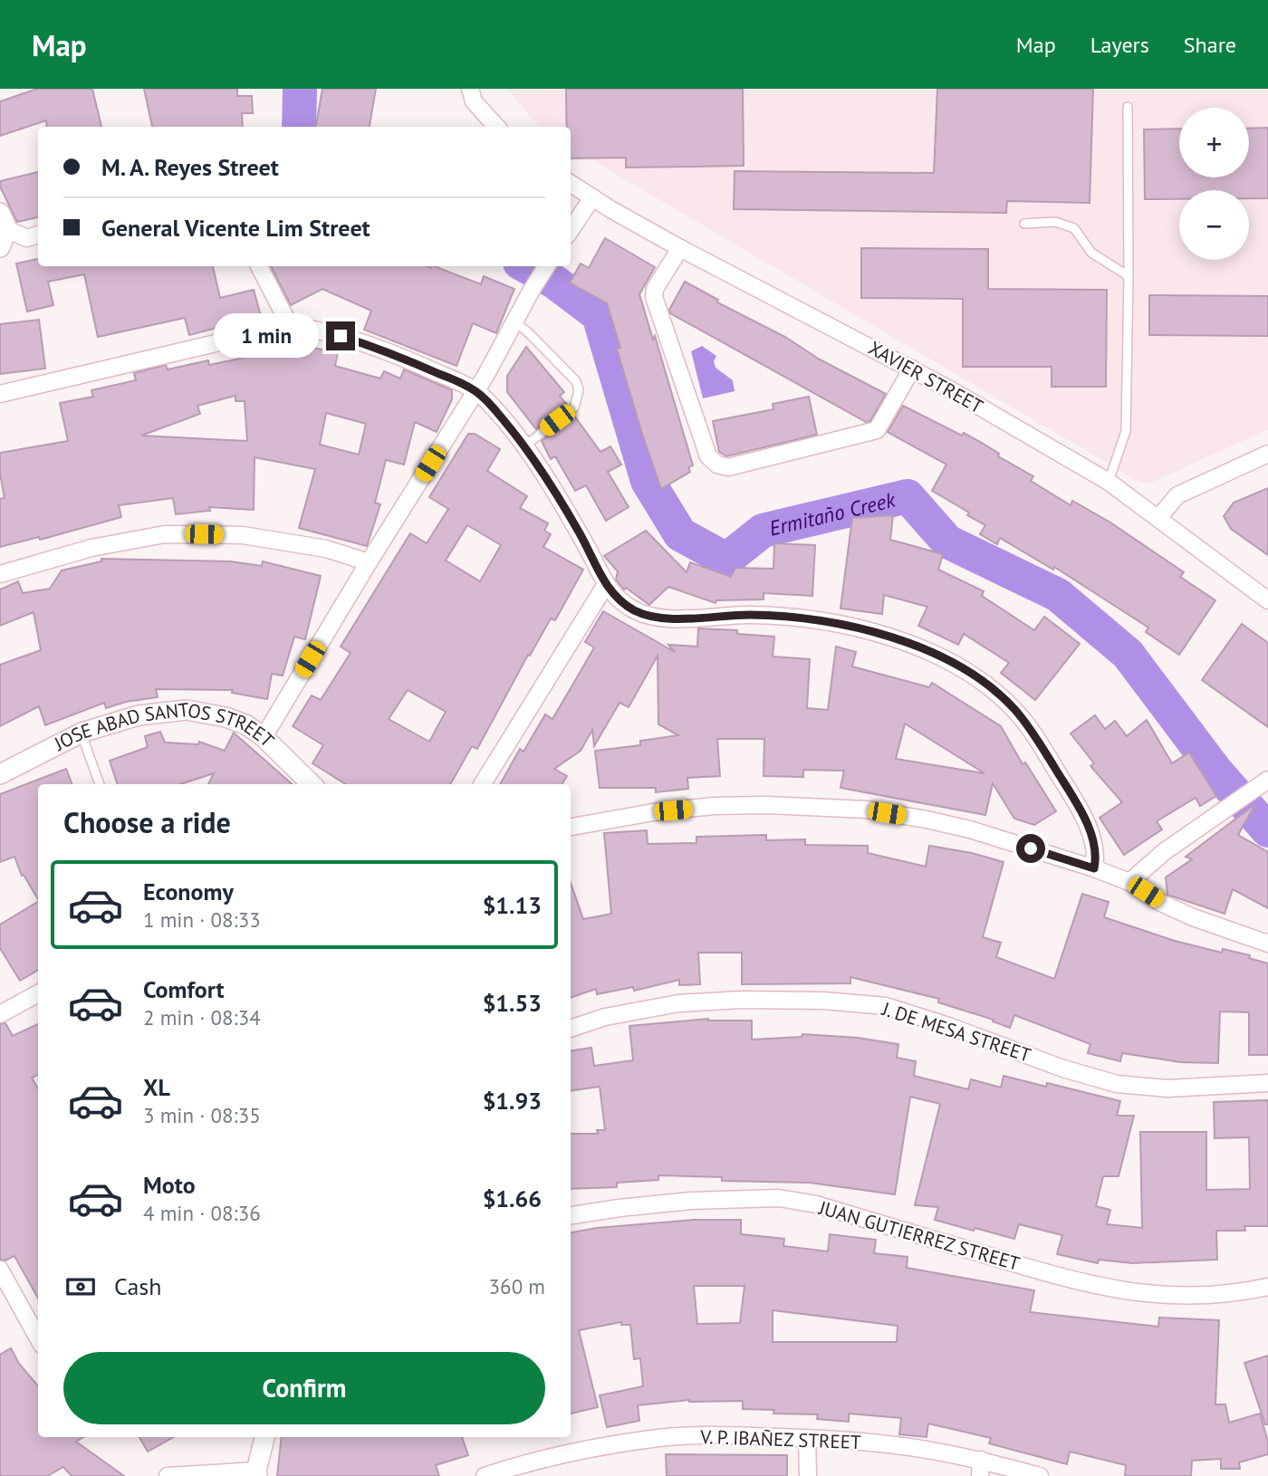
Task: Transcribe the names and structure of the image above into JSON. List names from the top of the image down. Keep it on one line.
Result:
{"streets":{"street":["XAVIER STREET","JOSE ABAD SANTOS STREET","J. DE MESA STREET","JUAN GUTIERREZ STREET","V. P. IBAÑEZ STREET"]},"water":["Ermitaño Creek"],"page":{"header":"Map","nav":["Map","Layers","Share"],"map_buttons":["+","−"],"banner":["M. A. Reyes Street","General Vicente Lim Street"],"bubble":"1 min","heading":"Choose a ride","list":[{"name":"Economy","note":"1 min · 08:33","value":"$1.13"},{"name":"Comfort","note":"2 min · 08:34","value":"$1.53"},{"name":"XL","note":"3 min · 08:35","value":"$1.93"},{"name":"Moto","note":"4 min · 08:36","value":"$1.66"}],"pay":["Cash","360 m"],"buttons":"Confirm"}}
